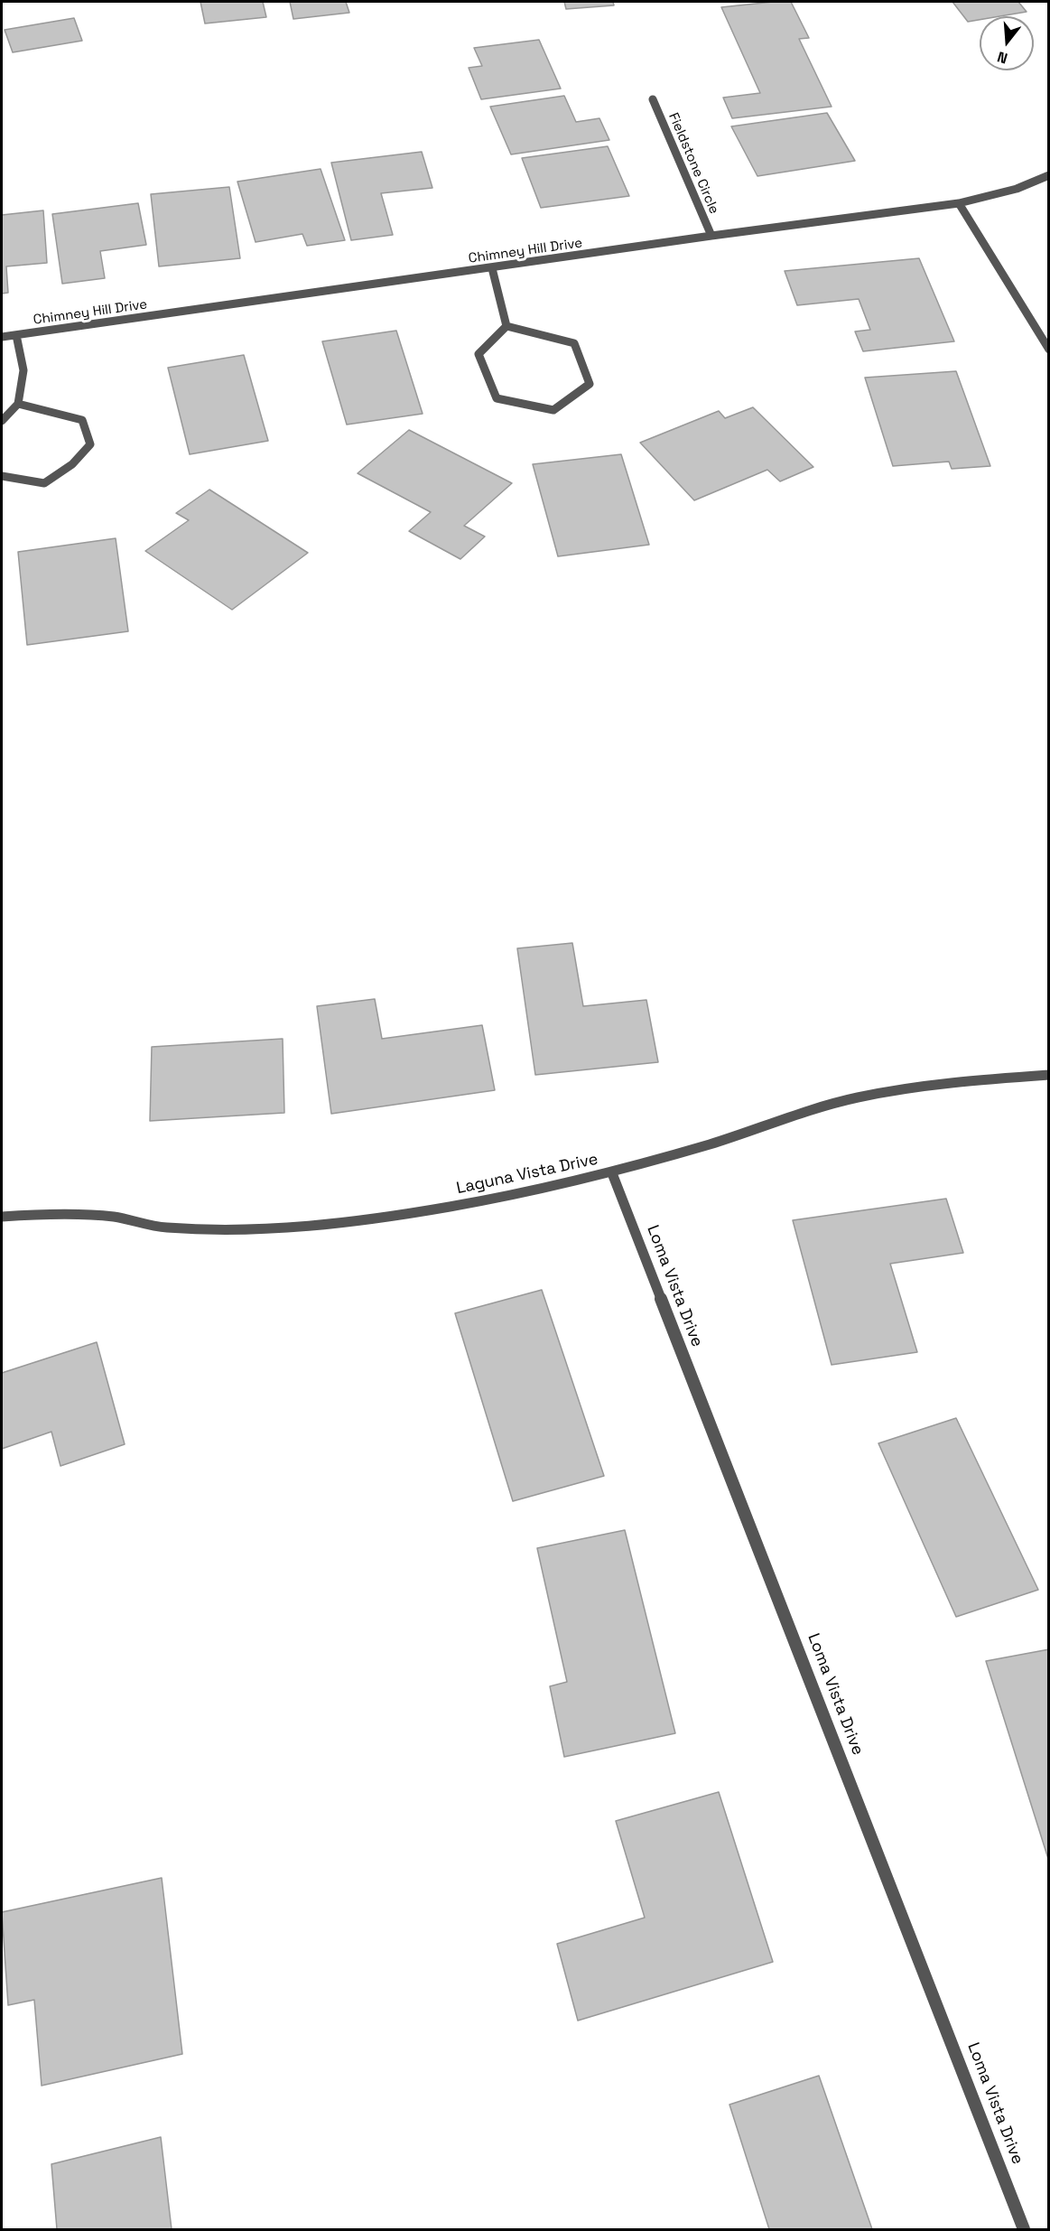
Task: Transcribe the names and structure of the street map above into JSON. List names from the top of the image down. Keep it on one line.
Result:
{"streets":{"street":["Fieldstone Circle","Chimney Hill Drive","Laguna Vista Drive","Loma Vista Drive"]},"crossings":[["Fieldstone Circle","Chimney Hill Drive"],["Laguna Vista Drive","Loma Vista Drive"]],"north":"bottom"}
